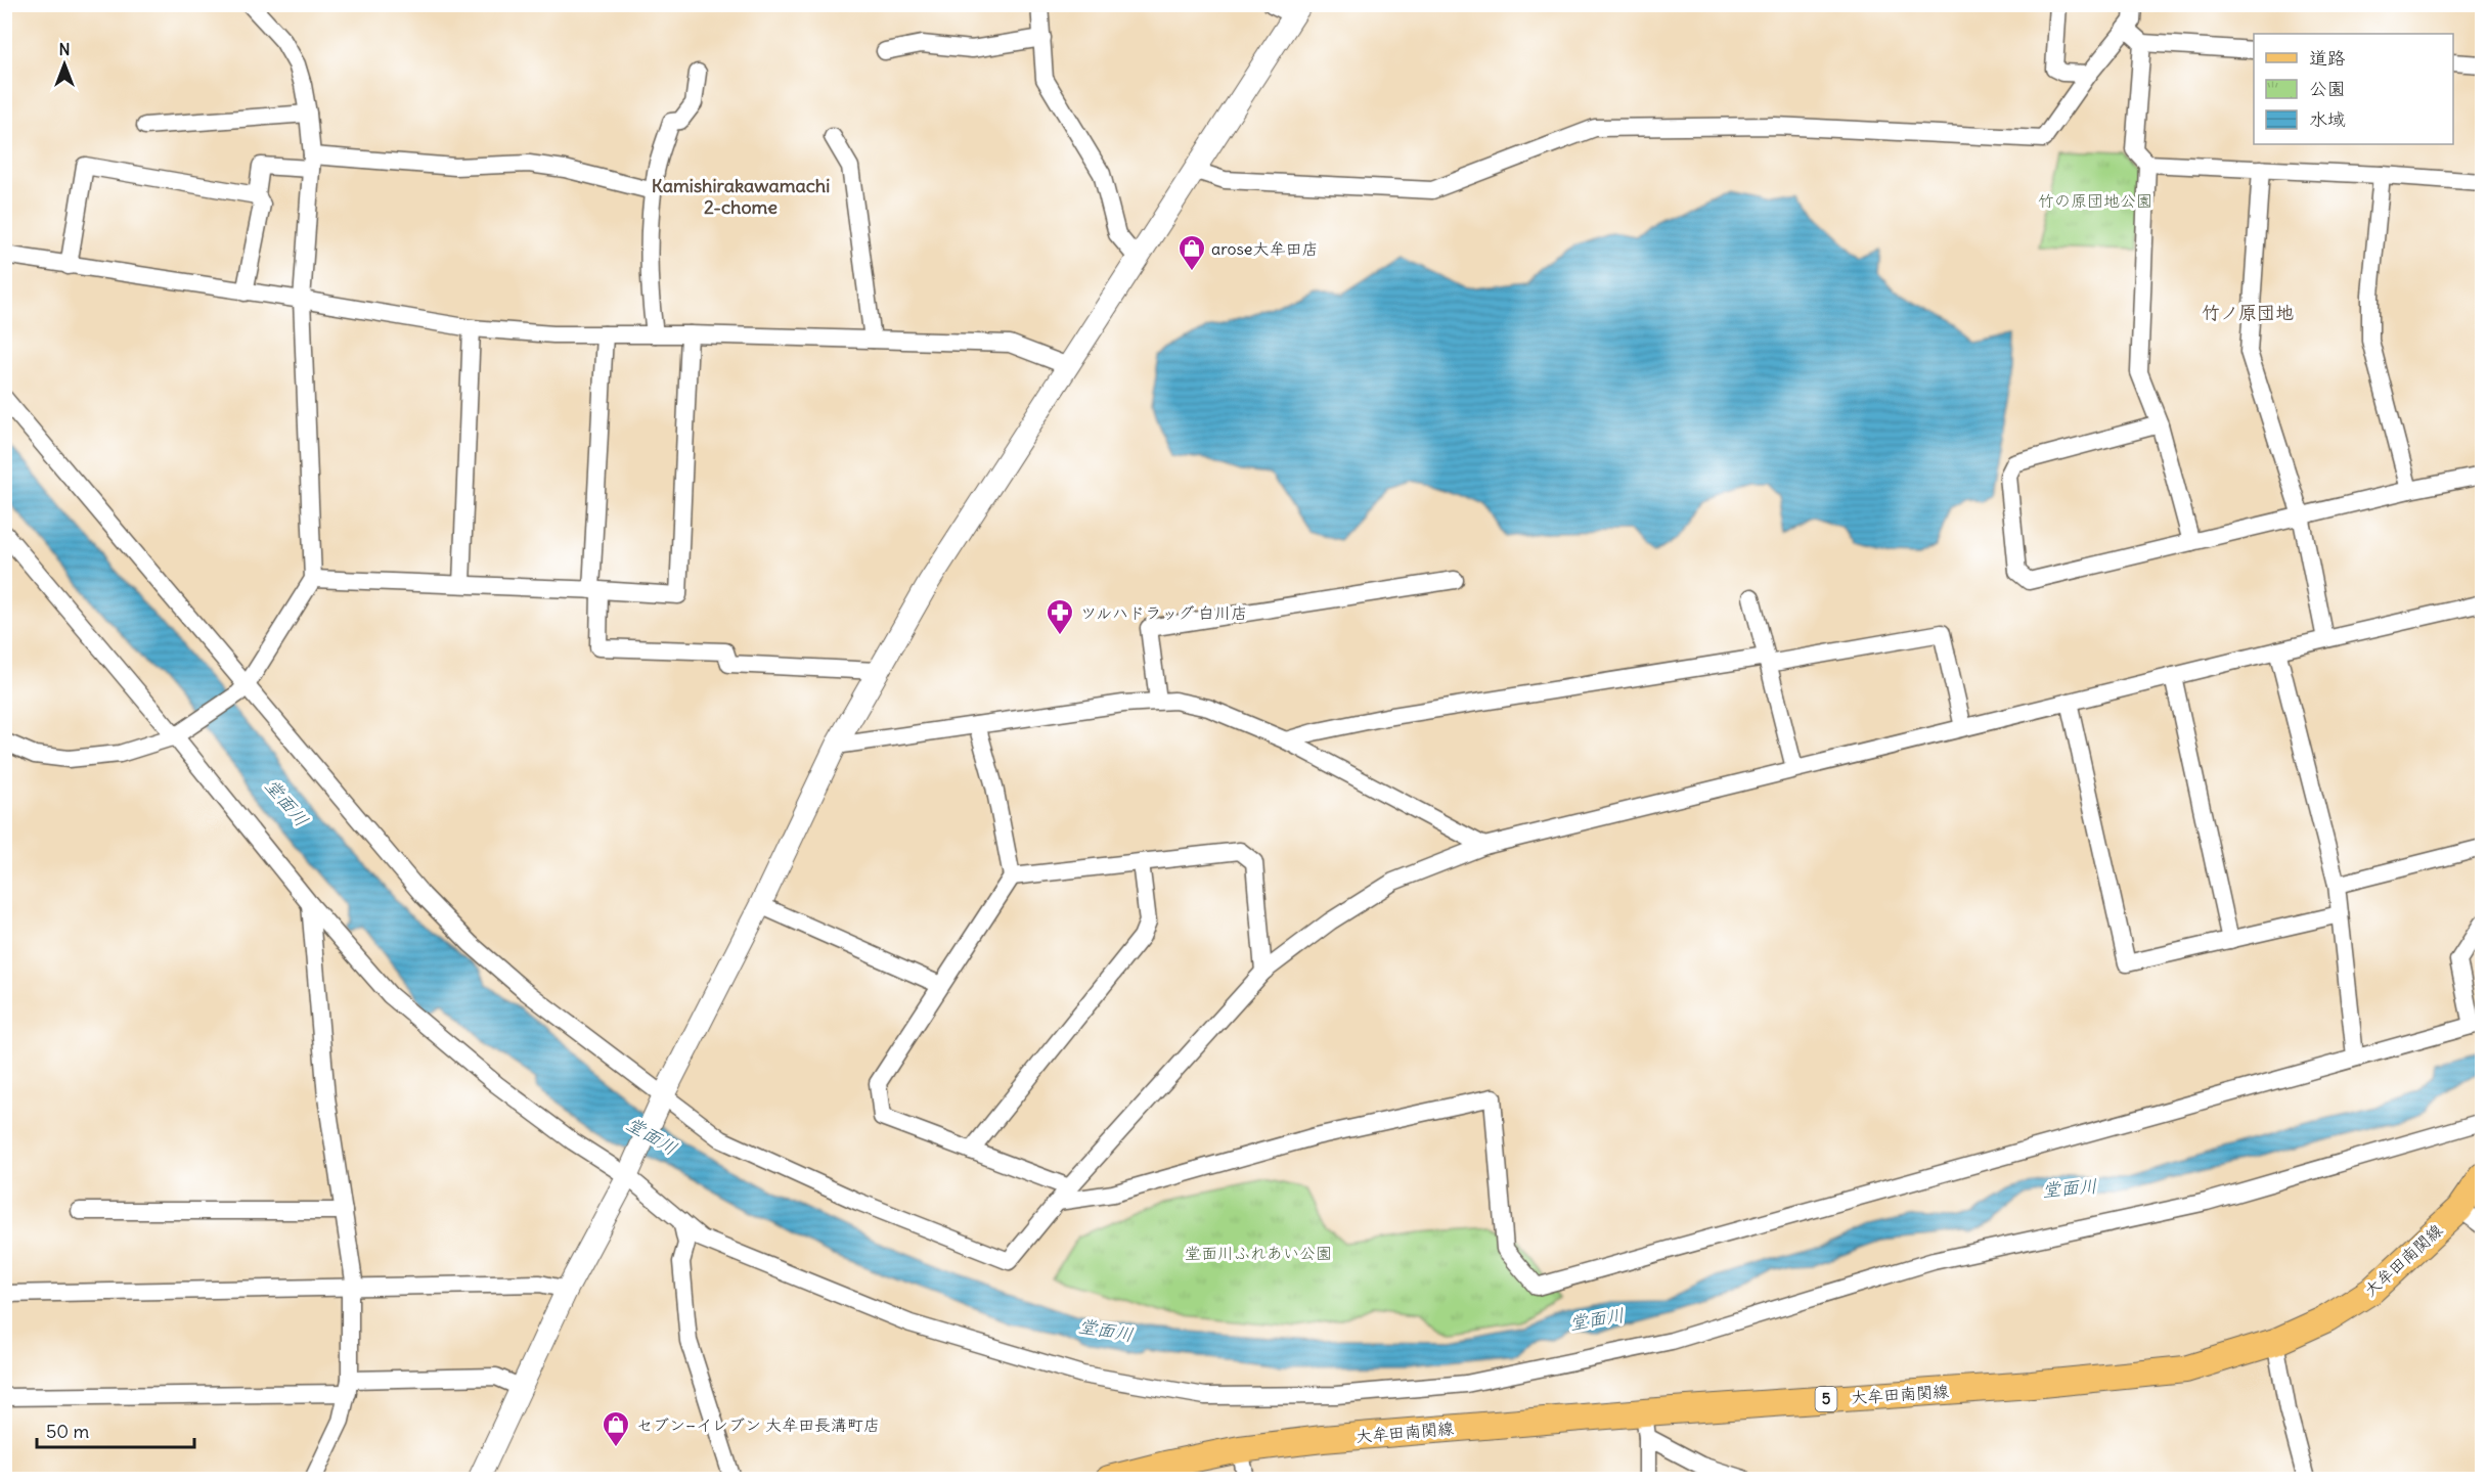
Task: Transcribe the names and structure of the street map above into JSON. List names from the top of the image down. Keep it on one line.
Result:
{"streets":{"main road":["大牟田南関線","5"]},"districts":["Kamishirakawamachi 2-chome","竹ノ原団地"],"water":["堂面川"],"parks":["竹の原団地公園","堂面川ふれあい公園"],"places":{"shop":["arose大牟田店","セブン−イレブン 大牟田長溝町店"],"pharmacy":["ツルハドラッグ 白川店"]},"legend":["道路","公園","水域"],"scale_bar":"50 m","north":"top"}
